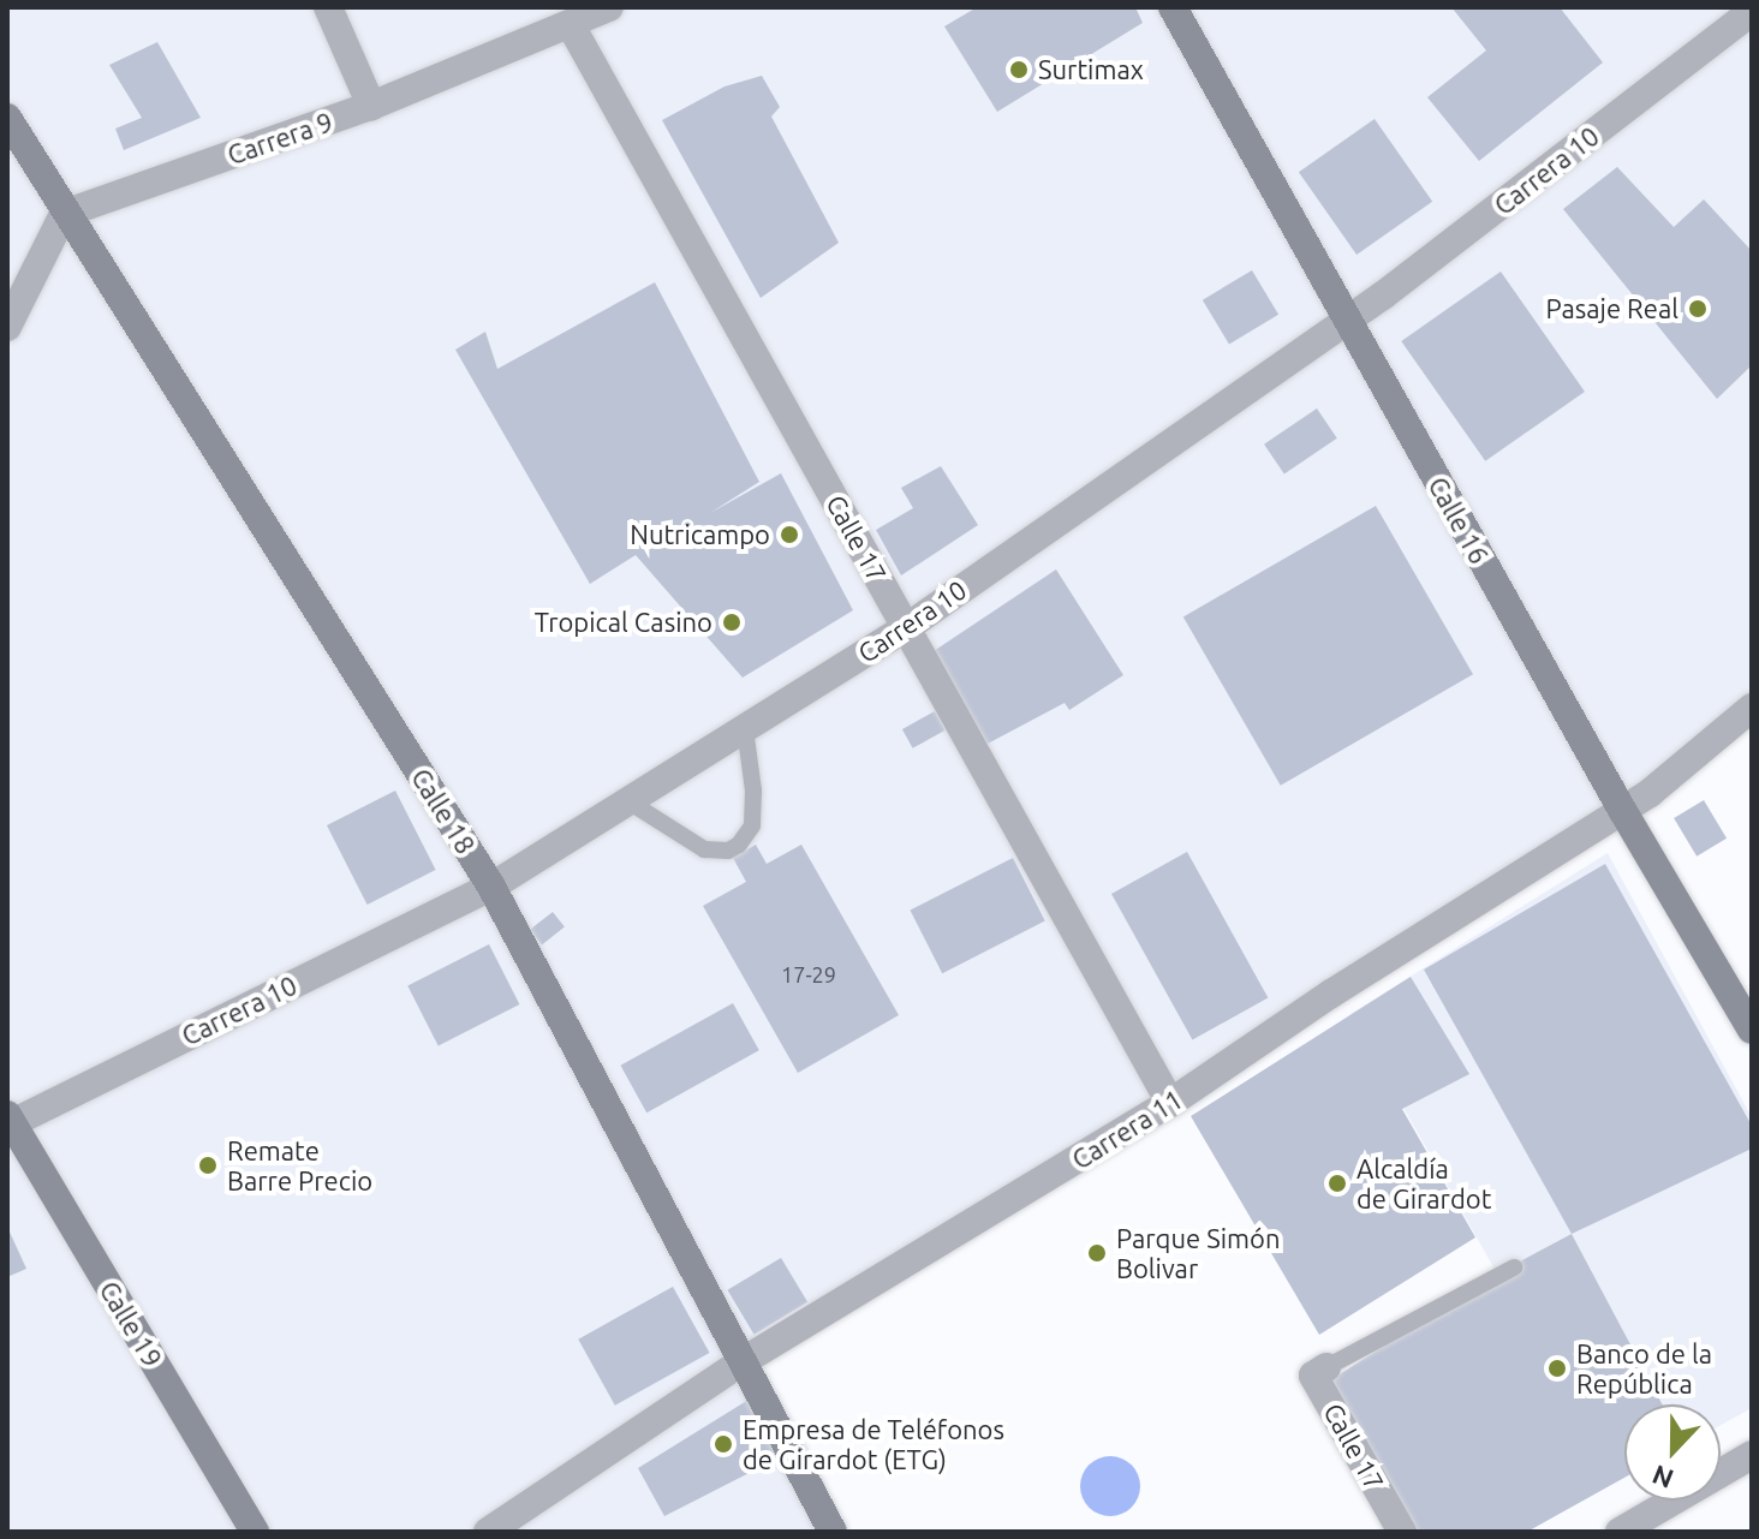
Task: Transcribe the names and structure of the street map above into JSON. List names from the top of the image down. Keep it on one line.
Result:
{"streets":{"street":["Carrera 9","Carrera 10","Calle 16","Calle 17","Calle 18","Carrera 11","Calle 19"]},"crossings":[["Carrera 9","Calle 17"],["Carrera 9","Calle 18"],["Carrera 10","Calle 16"],["Carrera 10","Calle 17"],["Carrera 10","Calle 18"],["Carrera 10","Calle 19"],["Calle 16","Carrera 11"],["Calle 17","Carrera 11"],["Calle 18","Carrera 11"]],"places":["Surtimax","Pasaje Real","Nutricampo","Tropical Casino","Remate Barre Precio","Alcaldía de Girardot","Parque Simón Bolivar","Banco de la República","Empresa de Teléfonos de Girardot (ETG)"],"house_numbers":["17-29"],"north":"bottom"}
